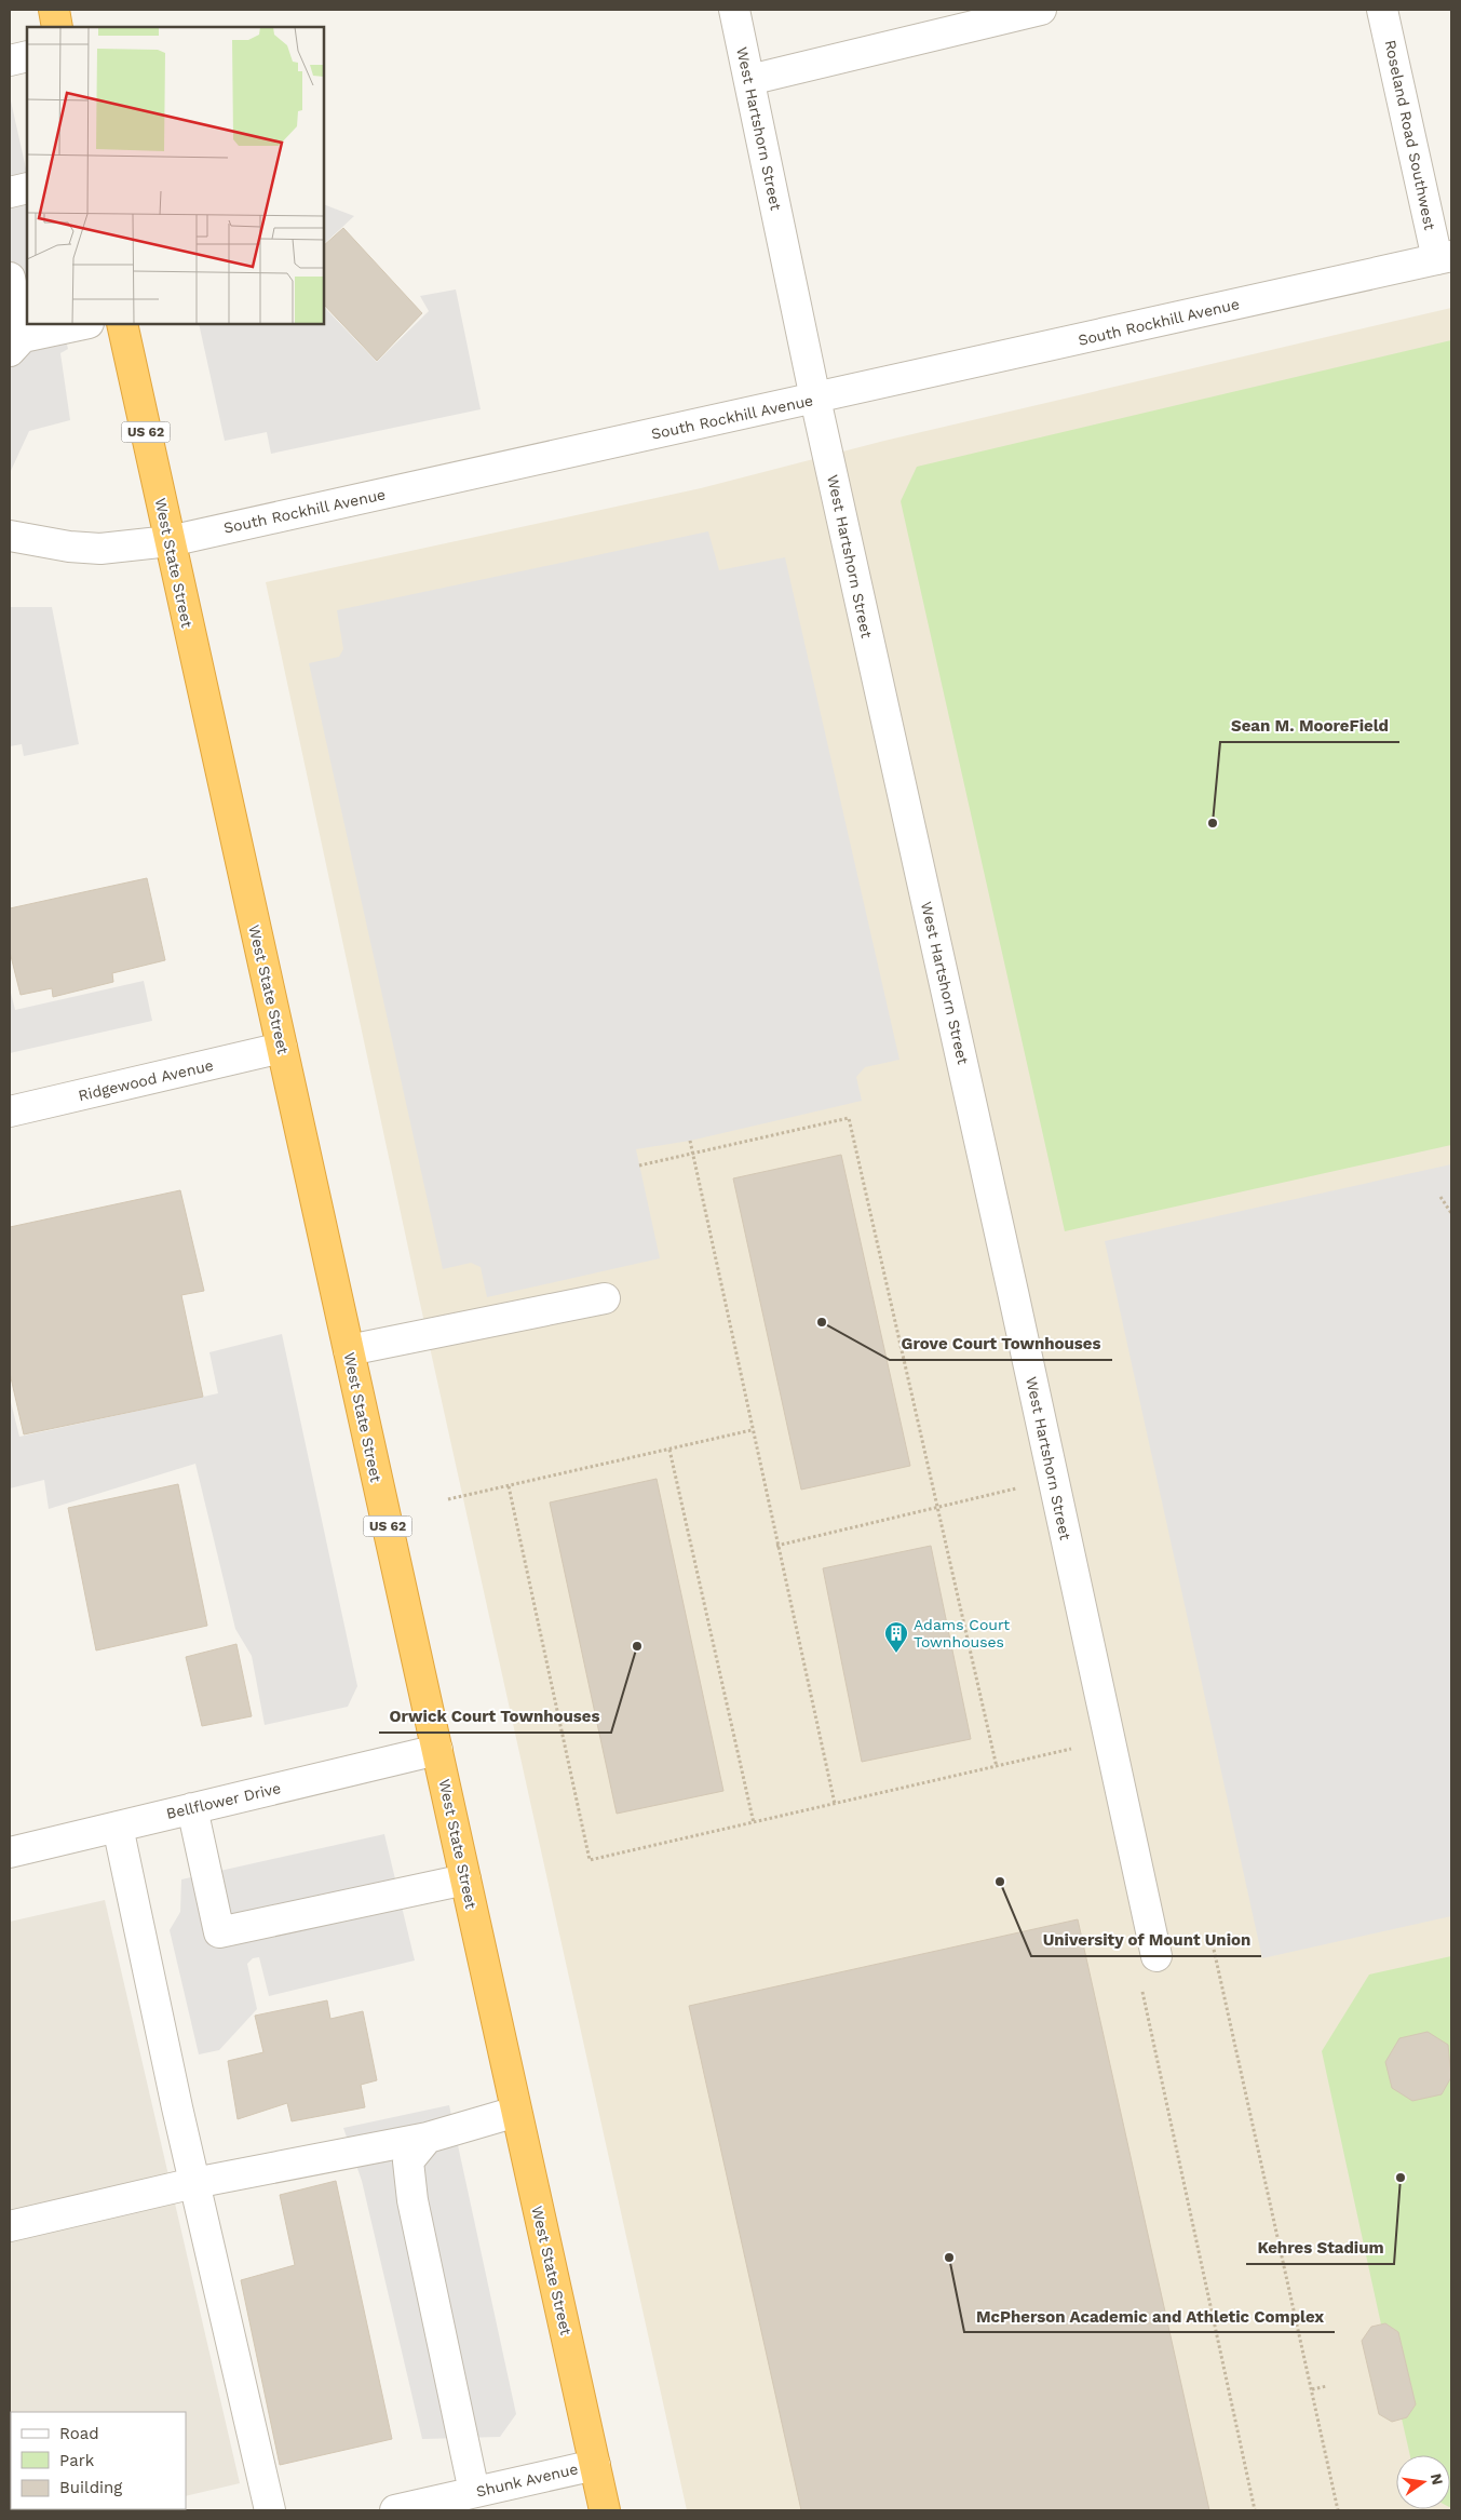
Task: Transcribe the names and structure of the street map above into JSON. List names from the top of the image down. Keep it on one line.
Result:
{"streets":{"highway":["US 62","West State Street"],"street":["West Hartshorn Street","Roseland Road Southwest","South Rockhill Avenue","Ridgewood Avenue","Bellflower Drive","Shunk Avenue"]},"crossings":[["West Hartshorn Street","South Rockhill Avenue"],["Roseland Road Southwest","South Rockhill Avenue"],["South Rockhill Avenue","West State Street"],["West State Street","Ridgewood Avenue"],["West State Street","Bellflower Drive"],["West State Street","Shunk Avenue"]],"places":{"other":["Sean M. MooreField","Grove Court Townhouses","Orwick Court Townhouses","University of Mount Union","Kehres Stadium","McPherson Academic and Athletic Complex"],"building":["Adams Court Townhouses"]},"legend":["Road","Park","Building"],"north":"right"}
